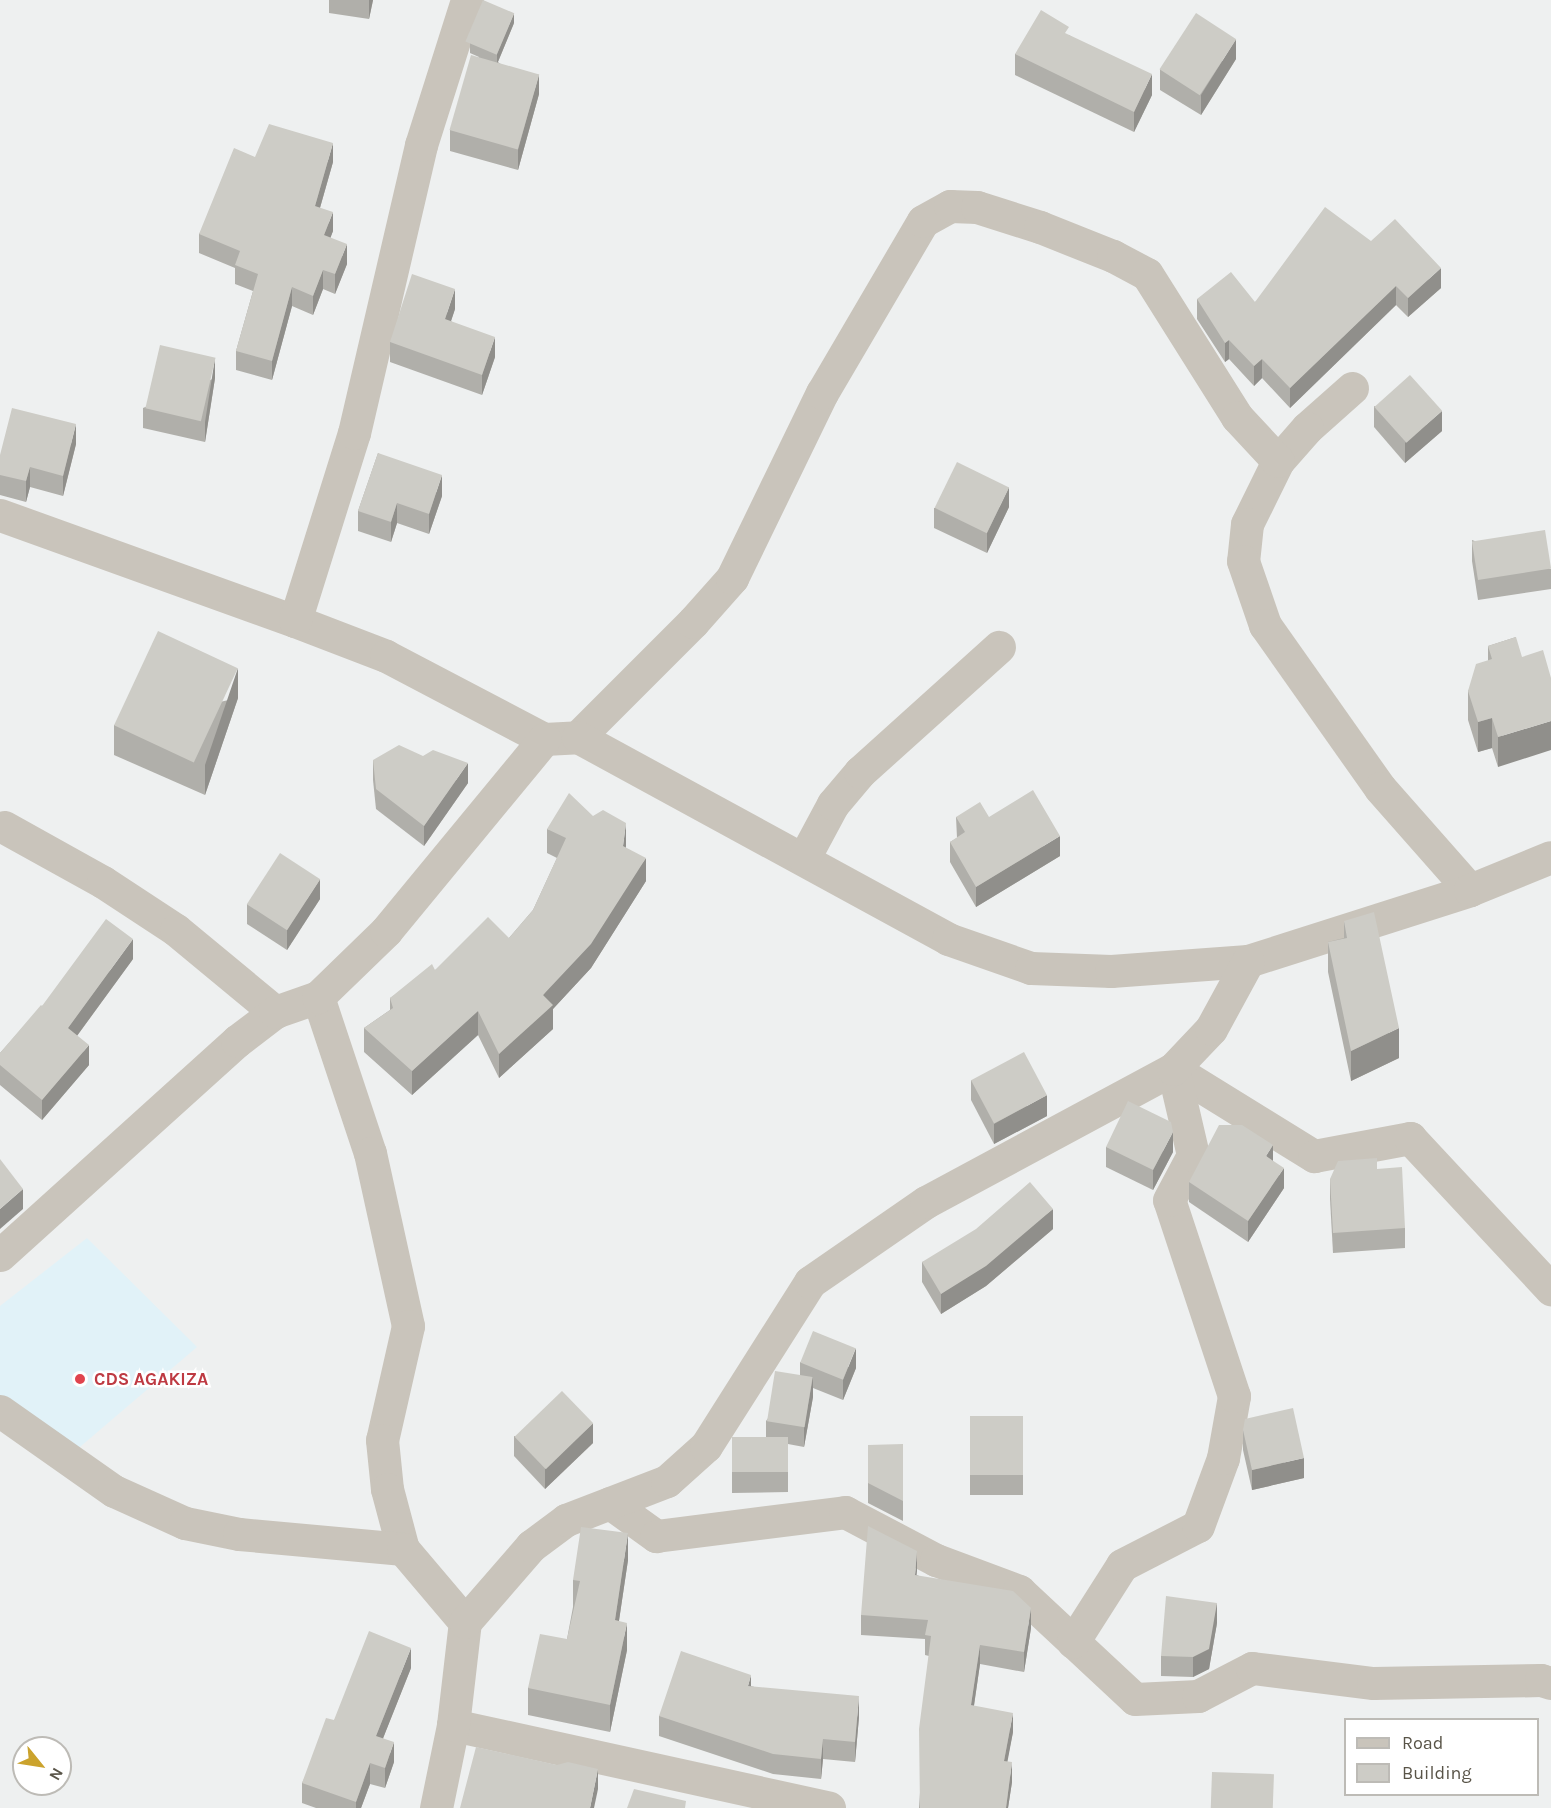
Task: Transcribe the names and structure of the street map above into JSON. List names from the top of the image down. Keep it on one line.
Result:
{"places":["CDS AGAKIZA"],"legend":["Road","Building"],"north":"bottom right"}
